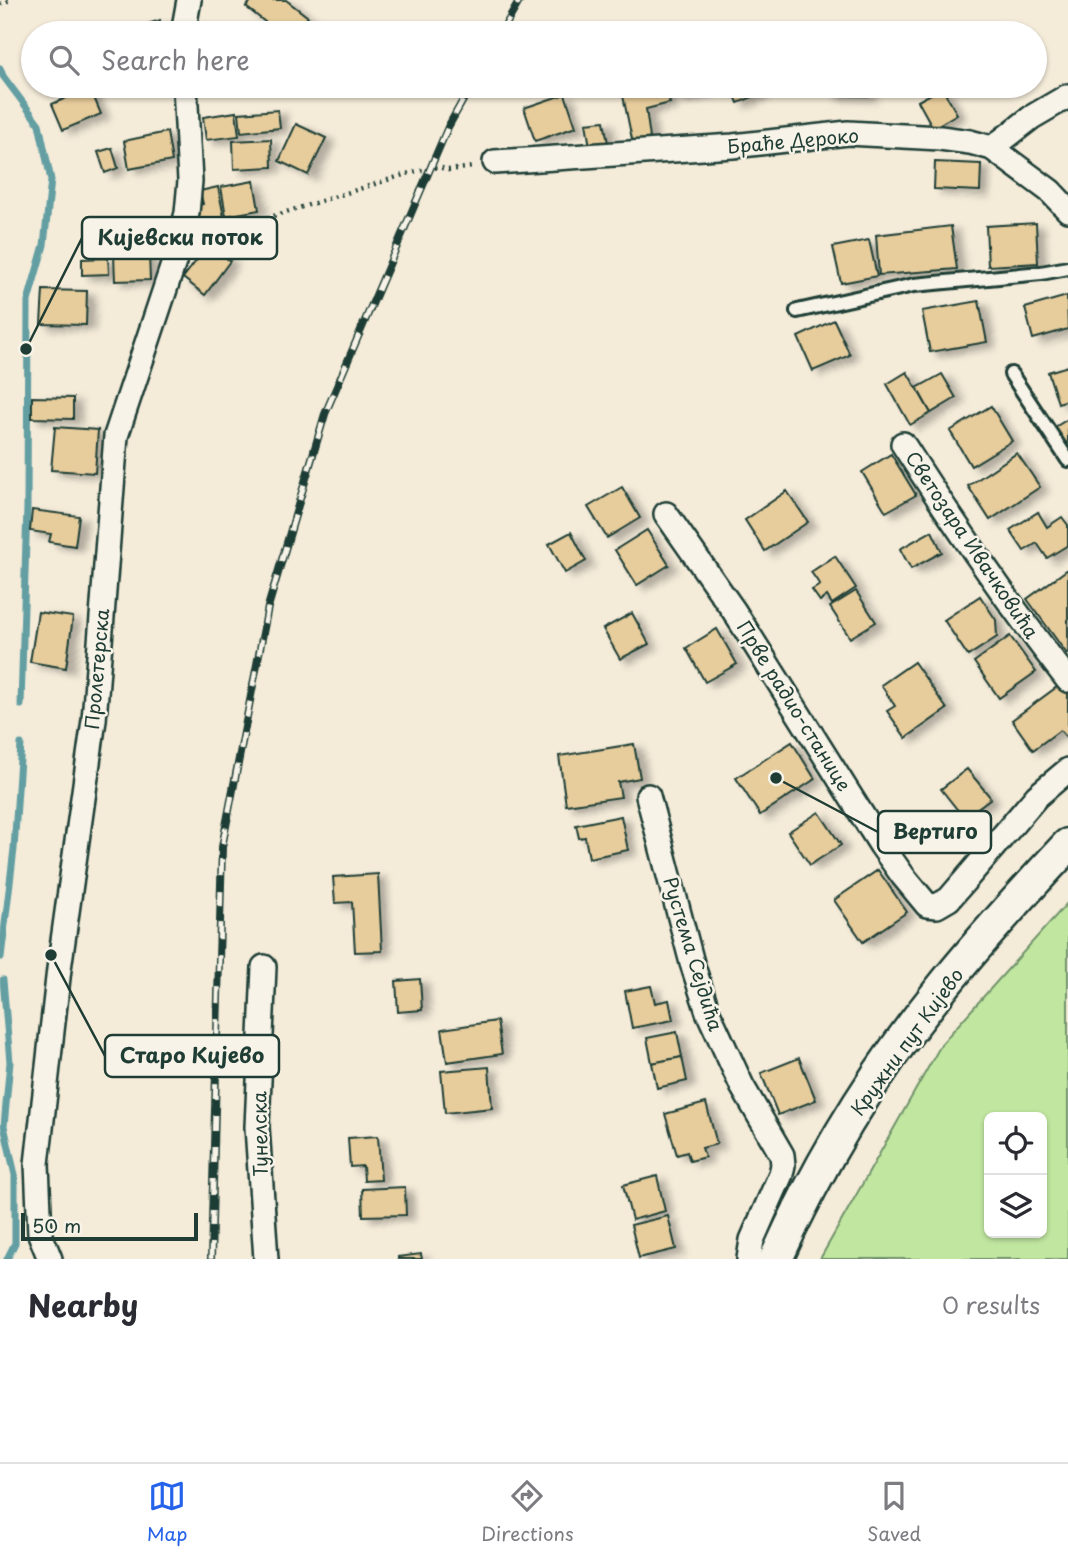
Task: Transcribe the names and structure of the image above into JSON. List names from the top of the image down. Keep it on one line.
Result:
{"streets":{"main road":["Кружни пут Кијево"],"street":["Браће Дероко","Светозара Ивачковића","Пролетерска","Прве радио-станице","Рустема Сејдића","Тунелска"]},"places":["Кијевски поток","Вертиго","Старо Кијево"],"scale_bar":"50 m","page":{"search":"Search here","scale":"50 m","heading":["Nearby","0 results"],"nav":["Map","Directions","Saved"]}}
